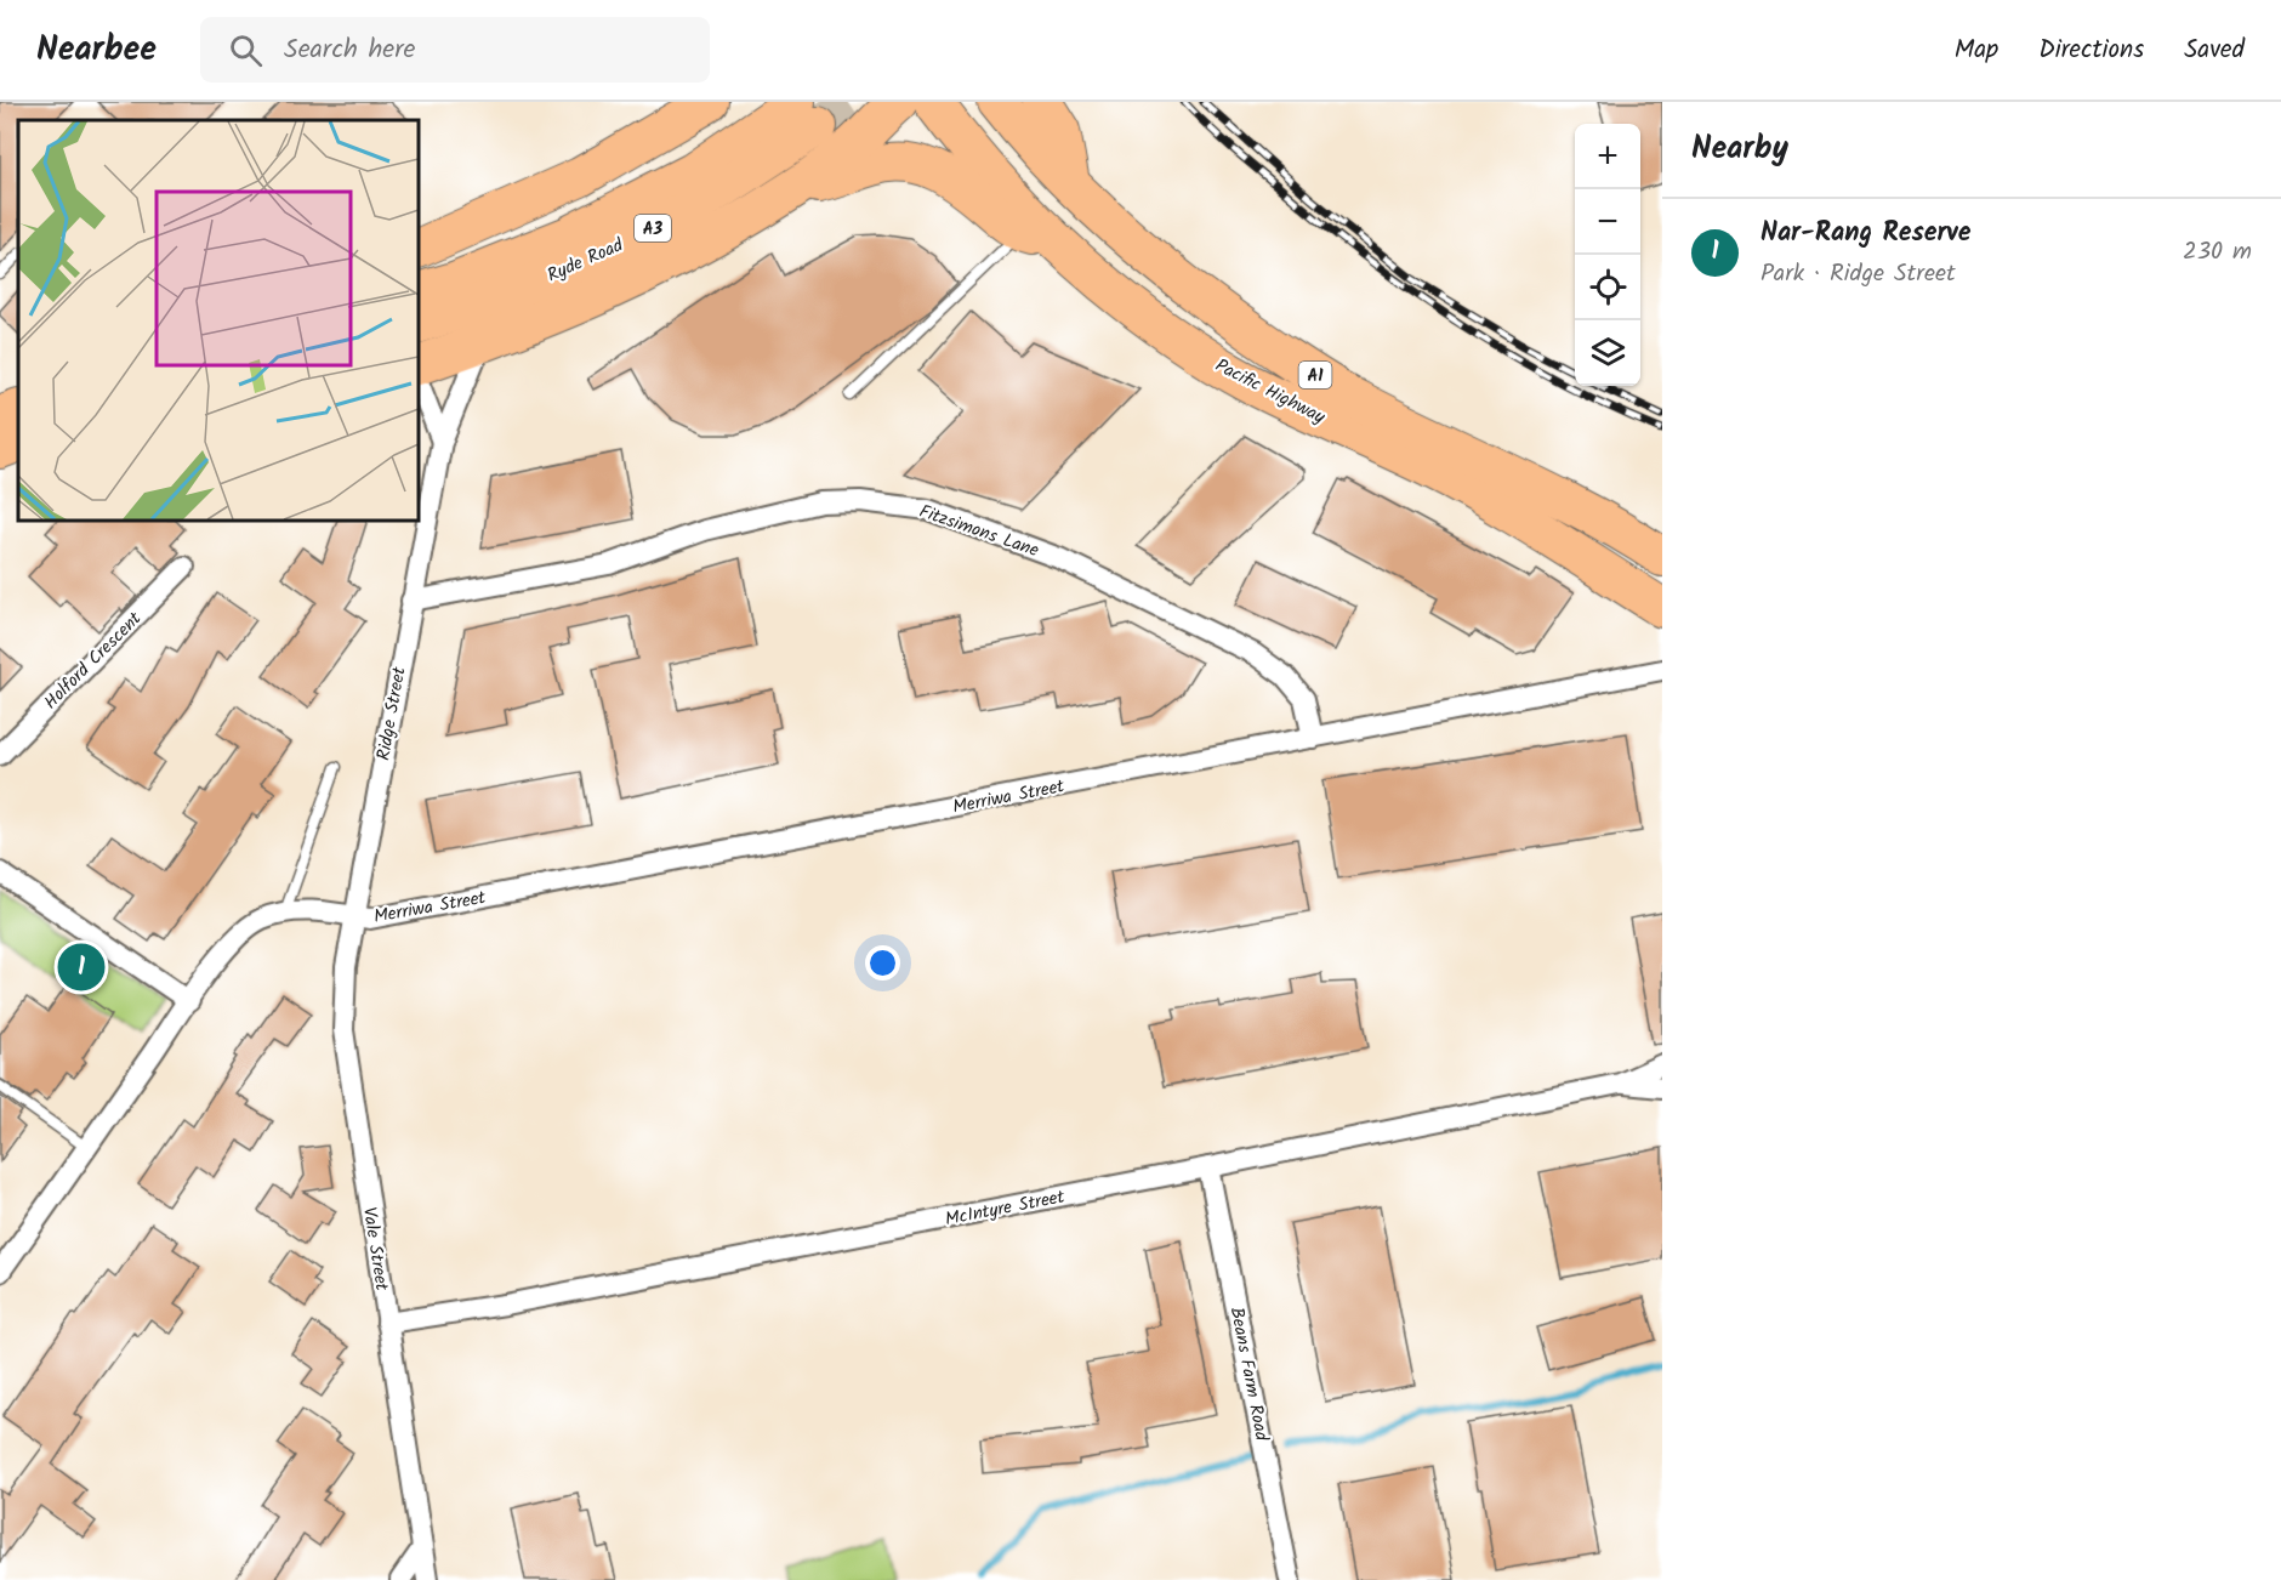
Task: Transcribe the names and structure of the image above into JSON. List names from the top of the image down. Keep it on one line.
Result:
{"streets":{"highway":["A3","Ryde Road","A1","Pacific Highway"],"street":["Fitzsimons Lane","Holford Crescent","Ridge Street","Merriwa Street","McIntyre Street","Vale Street","Beans Farm Road"]},"crossings":[["Fitzsimons Lane","Ridge Street"],["Fitzsimons Lane","Merriwa Street"],["Ridge Street","Merriwa Street"],["Ridge Street","Vale Street"],["Merriwa Street","Vale Street"],["McIntyre Street","Vale Street"],["McIntyre Street","Beans Farm Road"]],"page":{"header":"Nearbee","search":"Search here","nav":["Map","Directions","Saved"],"heading":"Nearby","map_buttons":["+","−"],"list":[{"mark":"1","name":"Nar-Rang Reserve","note":"Park · Ridge Street","value":"230 m"}],"pins":"1"}}
